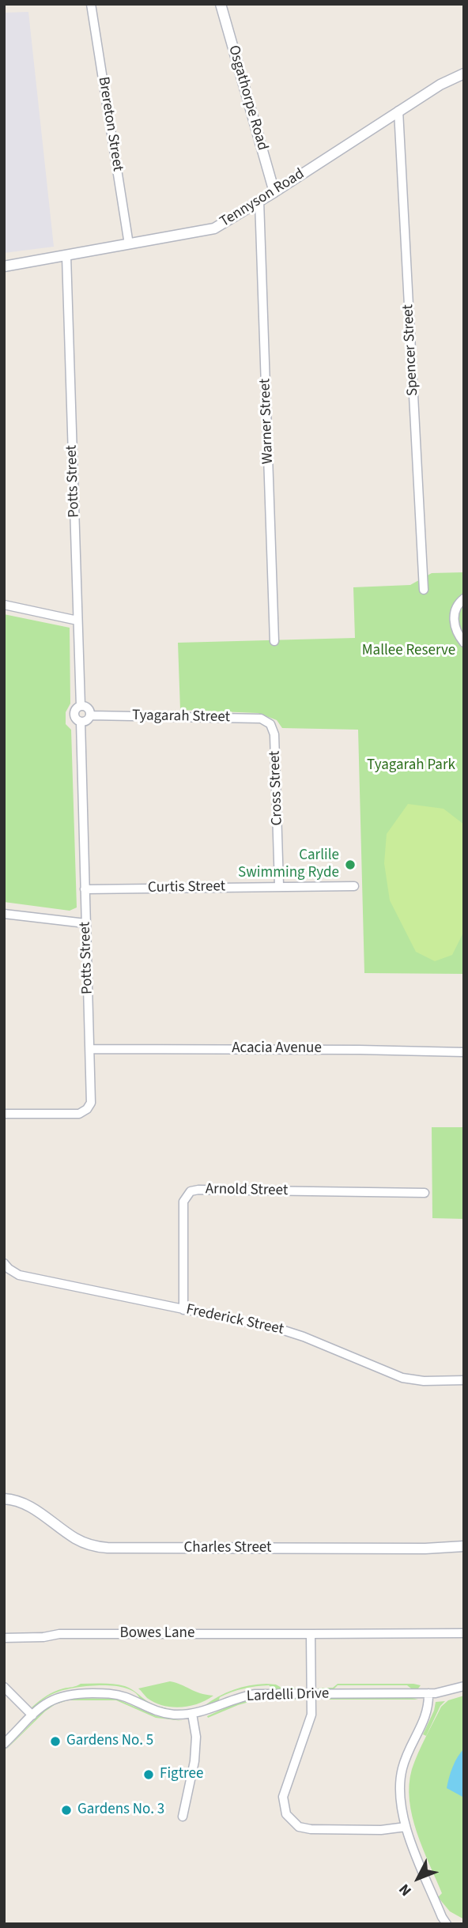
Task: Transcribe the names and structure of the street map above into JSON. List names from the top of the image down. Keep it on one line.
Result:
{"streets":{"street":["Osgathorpe Road","Brereton Street","Tennyson Road","Spencer Street","Warner Street","Potts Street","Tyagarah Street","Cross Street","Curtis Street","Acacia Avenue","Arnold Street","Frederick Street","Charles Street","Bowes Lane","Lardelli Drive"]},"crossings":[["Osgathorpe Road","Tennyson Road"],["Brereton Street","Tennyson Road"],["Tennyson Road","Spencer Street"],["Tennyson Road","Warner Street"],["Tennyson Road","Potts Street"],["Potts Street","Tyagarah Street"],["Potts Street","Curtis Street"],["Potts Street","Acacia Avenue"],["Tyagarah Street","Cross Street"],["Cross Street","Curtis Street"],["Arnold Street","Frederick Street"]],"parks":["Mallee Reserve","Tyagarah Park"],"places":["Carlile Swimming Ryde","Gardens No. 5","Figtree","Gardens No. 3"],"north":"bottom left"}
